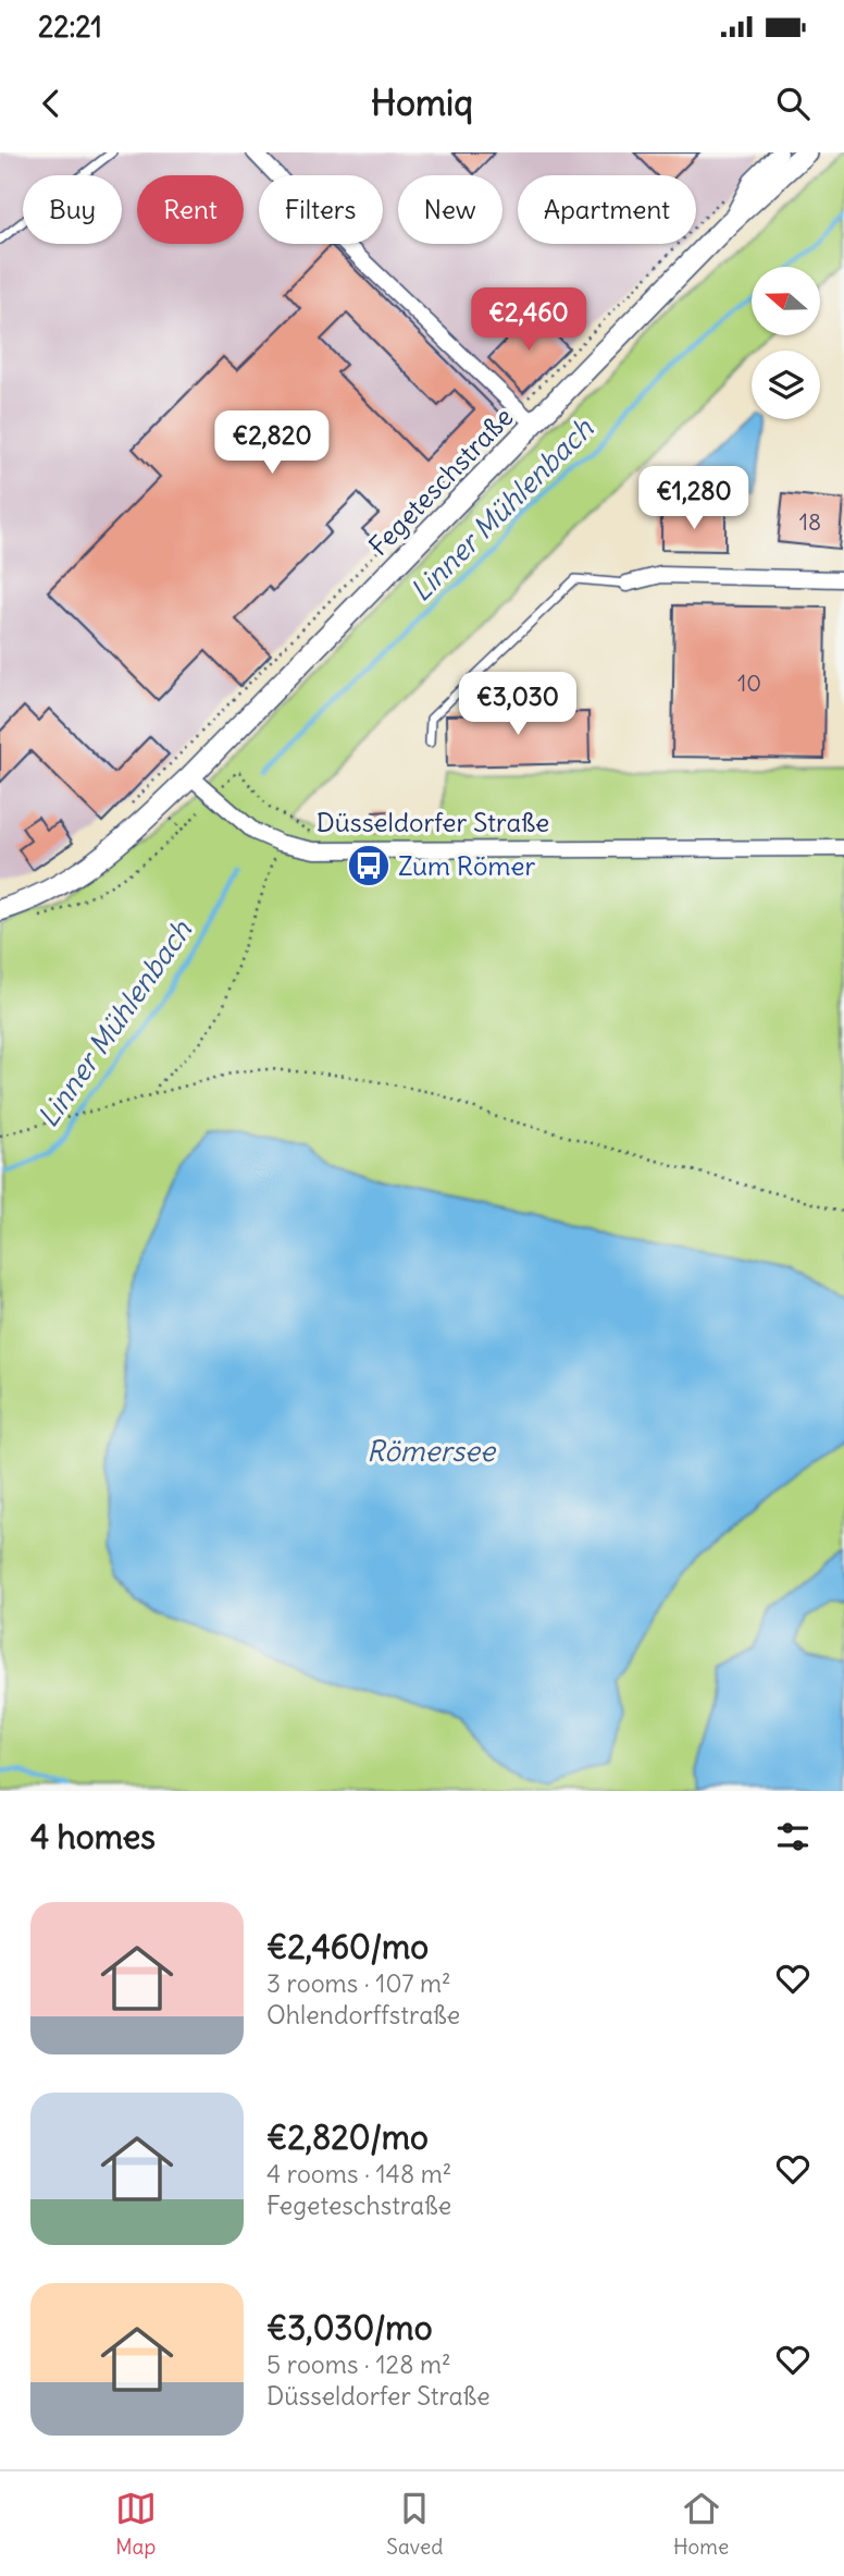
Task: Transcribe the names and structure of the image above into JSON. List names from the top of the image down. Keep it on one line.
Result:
{"streets":{"main road":["Fegeteschstraße"],"street":["Düsseldorfer Straße"]},"crossings":[["Fegeteschstraße","Düsseldorfer Straße"]],"water":["Linner Mühlenbach","Römersee"],"places":{"bus stop":["Zum Römer"]},"house_numbers":["18","10"],"north":"left","page":{"status":"22:21","header":"Homiq","chip":["Buy","Rent","Filters","New","Apartment"],"price":["€2,460","€2,820","€1,280","€3,030"],"heading":"4 homes","list":[{"name":"€2,460/mo","note":"3 rooms · 107 m² · Ohlendorffstraße"},{"name":"€2,820/mo","note":"4 rooms · 148 m² · Fegeteschstraße"},{"name":"€3,030/mo","note":"5 rooms · 128 m² · Düsseldorfer Straße"}],"tabs":["Map","Saved","Home"]}}
